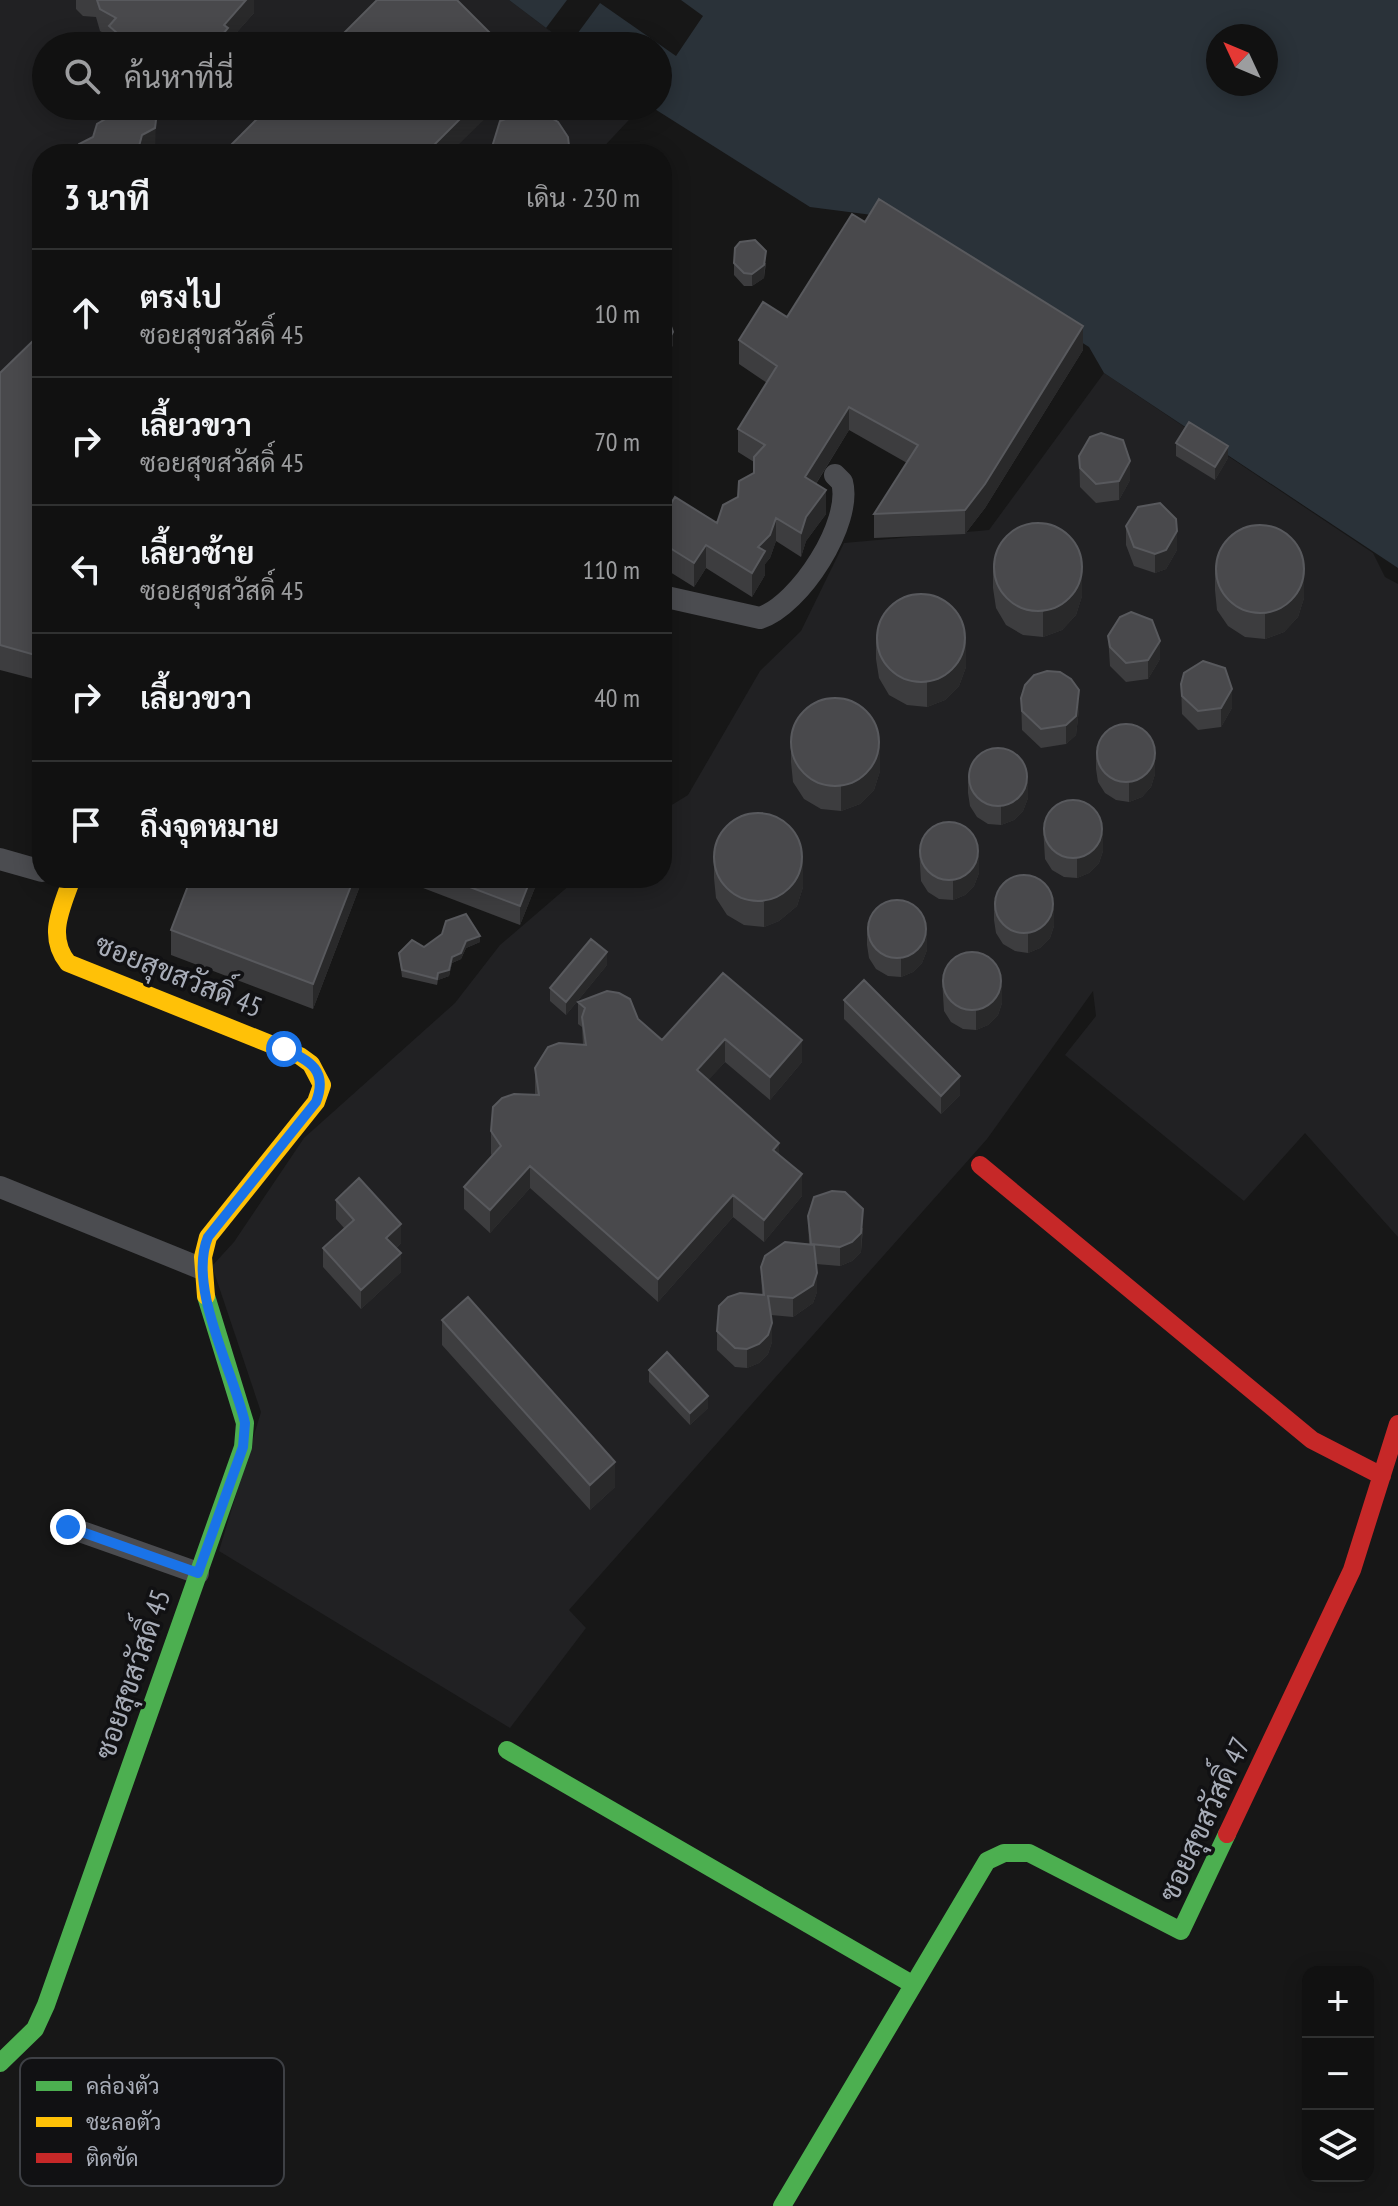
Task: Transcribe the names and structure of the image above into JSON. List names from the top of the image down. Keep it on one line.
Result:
{"streets":{"street":["ซอยสุขสวัสดิ์ 45","ซอยสุขสวัสดิ์ 47"]},"legend":["คล่องตัว","ชะลอตัว","ติดขัด"],"north":"top left","page":{"search":"ค้นหาที่นี่","heading":["3 นาที","เดิน · 230 m"],"list":[["ตรงไป","ซอยสุขสวัสดิ์ 45","10 m"],["เลี้ยวขวา","ซอยสุขสวัสดิ์ 45","70 m"],["เลี้ยวซ้าย","ซอยสุขสวัสดิ์ 45","110 m"],["เลี้ยวขวา","40 m"],"ถึงจุดหมาย"],"map_buttons":["+","−"]}}
